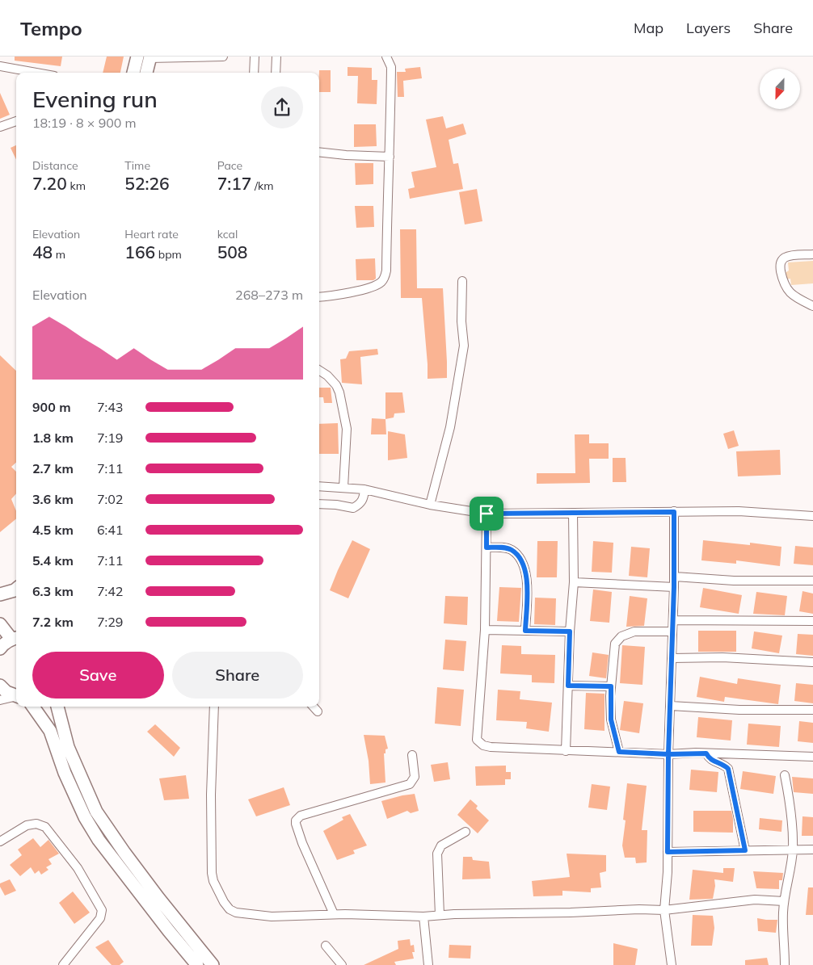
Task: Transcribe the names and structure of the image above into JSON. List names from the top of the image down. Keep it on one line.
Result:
{"north":"bottom","page":{"header":"Tempo","nav":["Map","Layers","Share"],"heading":["Evening run","18:19 · 8 × 900 m"],"stats":[["Distance","7.20 km"],["Time","52:26"],["Pace","7:17 /km"],["Elevation","48 m"],["Heart rate","166 bpm"],["kcal","508"]],"chart":["Elevation","268–273 m"],"list":[{"name":"900 m","note":"7:43"},{"name":"1.8 km","note":"7:19"},{"name":"2.7 km","note":"7:11"},{"name":"3.6 km","note":"7:02"},{"name":"4.5 km","note":"6:41"},{"name":"5.4 km","note":"7:11"},{"name":"6.3 km","note":"7:42"},{"name":"7.2 km","note":"7:29"}],"buttons":["Save","Share"]}}
